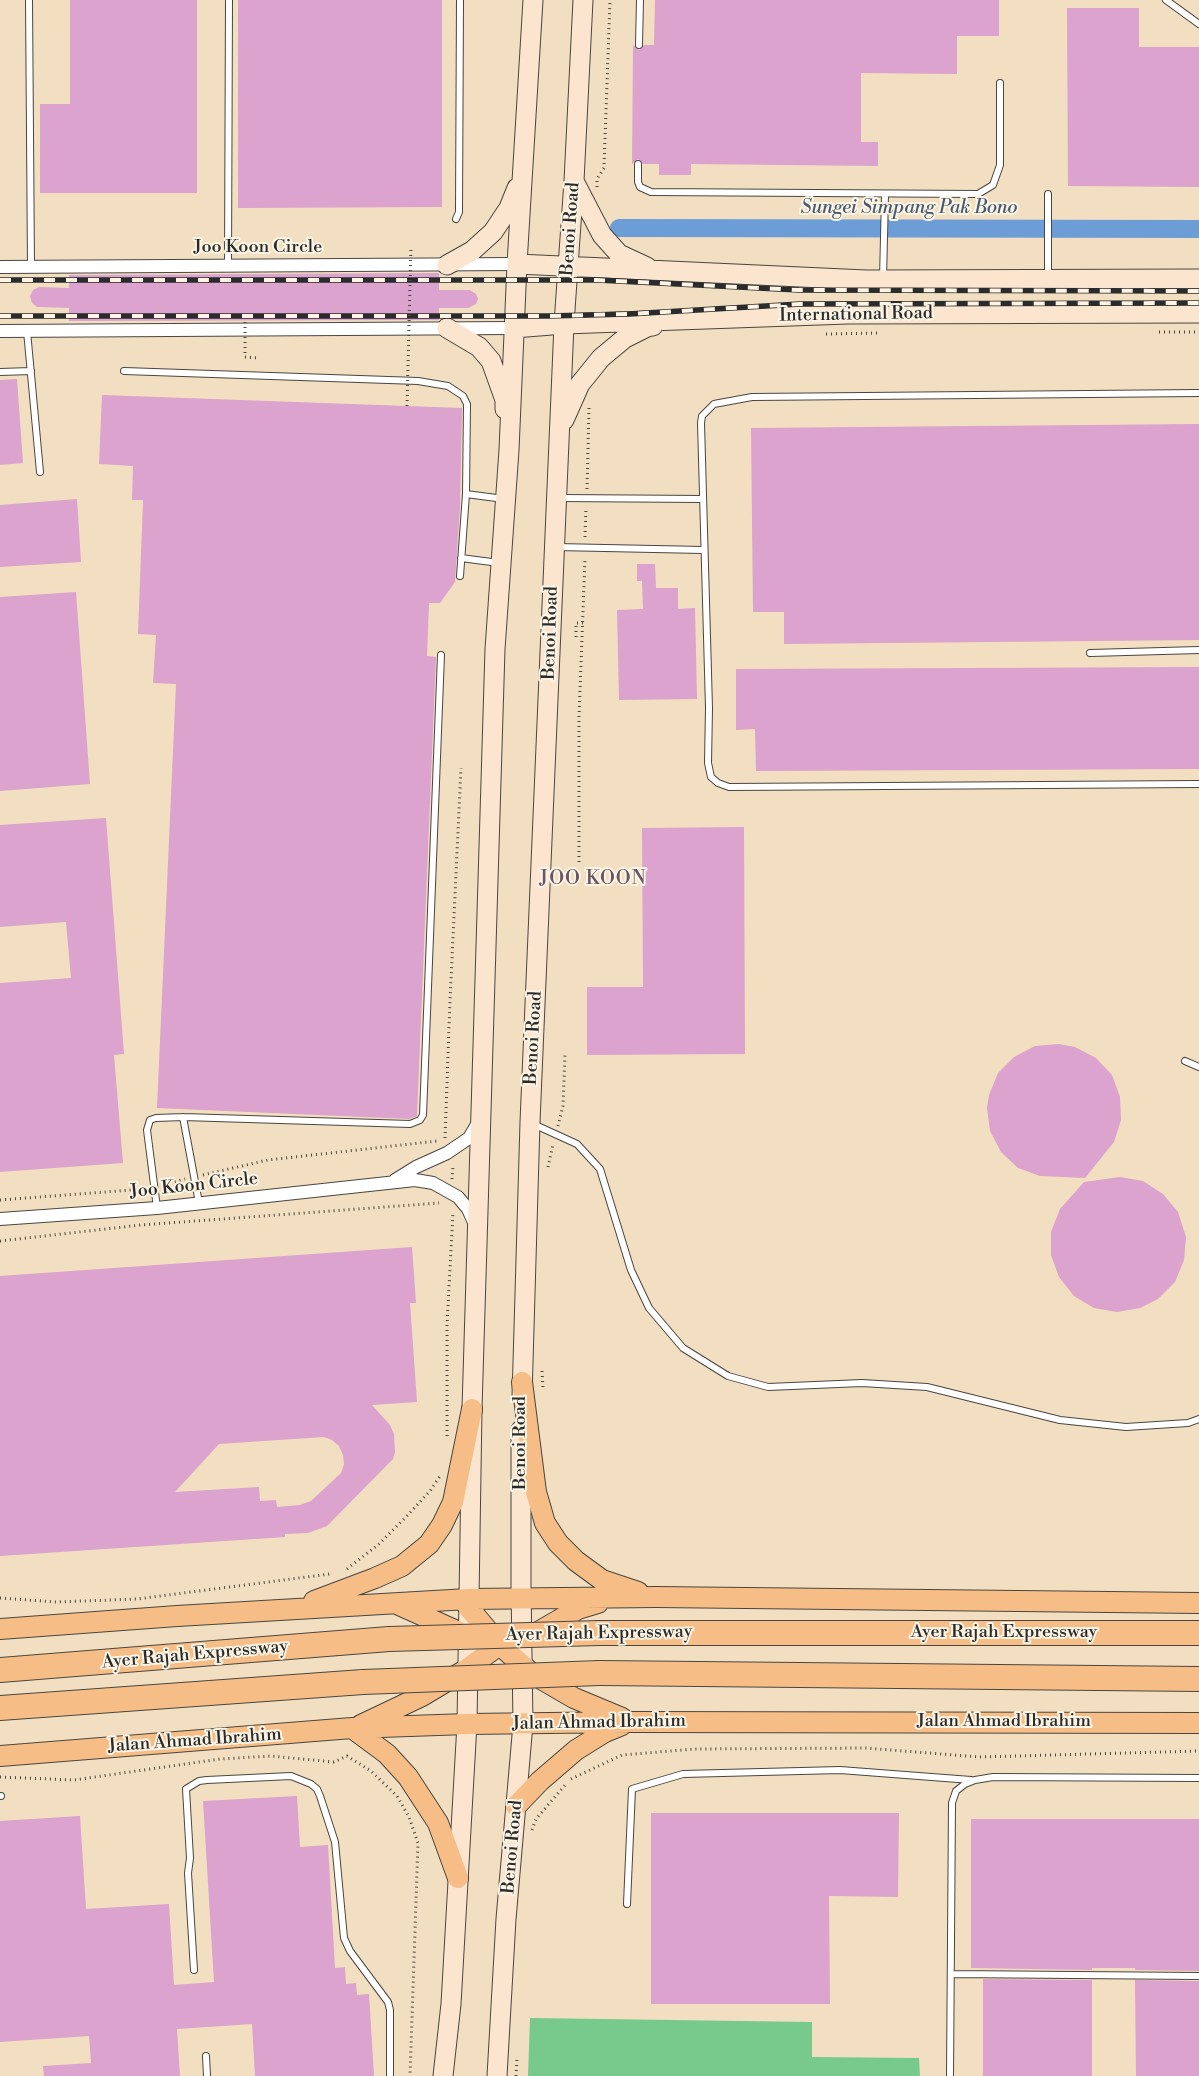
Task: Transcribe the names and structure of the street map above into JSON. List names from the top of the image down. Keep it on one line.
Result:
{"streets":{"highway":["Ayer Rajah Expressway"],"main road":["Benoi Road","International Road","Jalan Ahmad Ibrahim"],"street":["Joo Koon Circle"]},"crossings":[["Benoi Road","International Road"],["Benoi Road","Jalan Ahmad Ibrahim"],["Joo Koon Circle","International Road"]],"districts":["JOO KOON"],"water":["Sungei Simpang Pak Bono"]}
